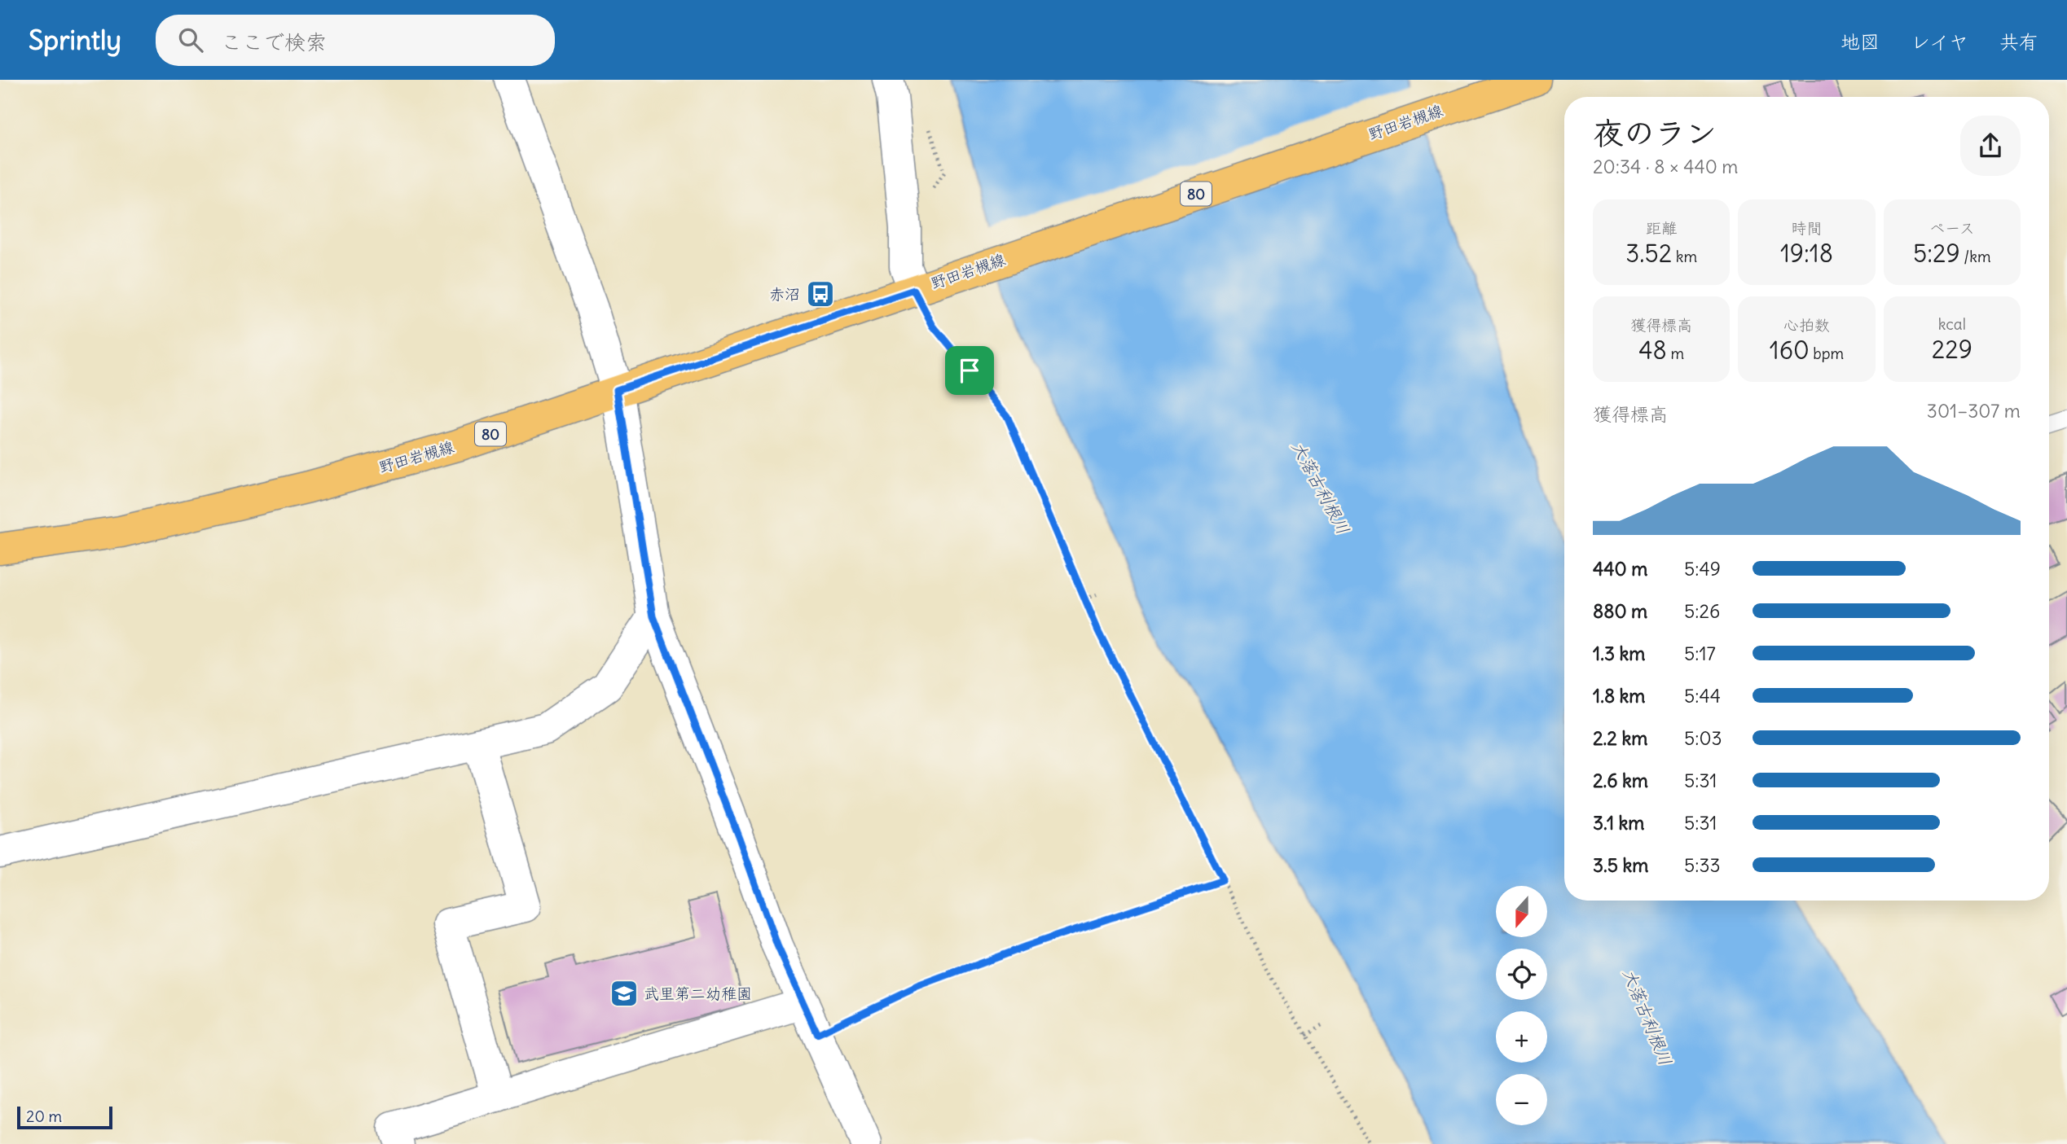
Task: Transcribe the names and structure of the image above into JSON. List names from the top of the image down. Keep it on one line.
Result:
{"streets":{"main road":["野田岩槻線","80"]},"water":["大落古利根川"],"places":{"bus stop":["赤沼"],"school or university":["武里第二幼稚園"]},"scale_bar":"20 m","north":"bottom","page":{"header":"Sprintly","search":"ここで検索","nav":["地図","レイヤ","共有"],"heading":["夜のラン","20:34 · 8 × 440 m"],"stats":[["距離","3.52 km"],["時間","19:18"],["ペース","5:29 /km"],["獲得標高","48 m"],["心拍数","160 bpm"],["kcal","229"]],"chart":["獲得標高","301–307 m"],"list":[{"name":"440 m","note":"5:49"},{"name":"880 m","note":"5:26"},{"name":"1.3 km","note":"5:17"},{"name":"1.8 km","note":"5:44"},{"name":"2.2 km","note":"5:03"},{"name":"2.6 km","note":"5:31"},{"name":"3.1 km","note":"5:31"},{"name":"3.5 km","note":"5:33"}],"map_buttons":["+","−"],"scale":"20 m"}}
